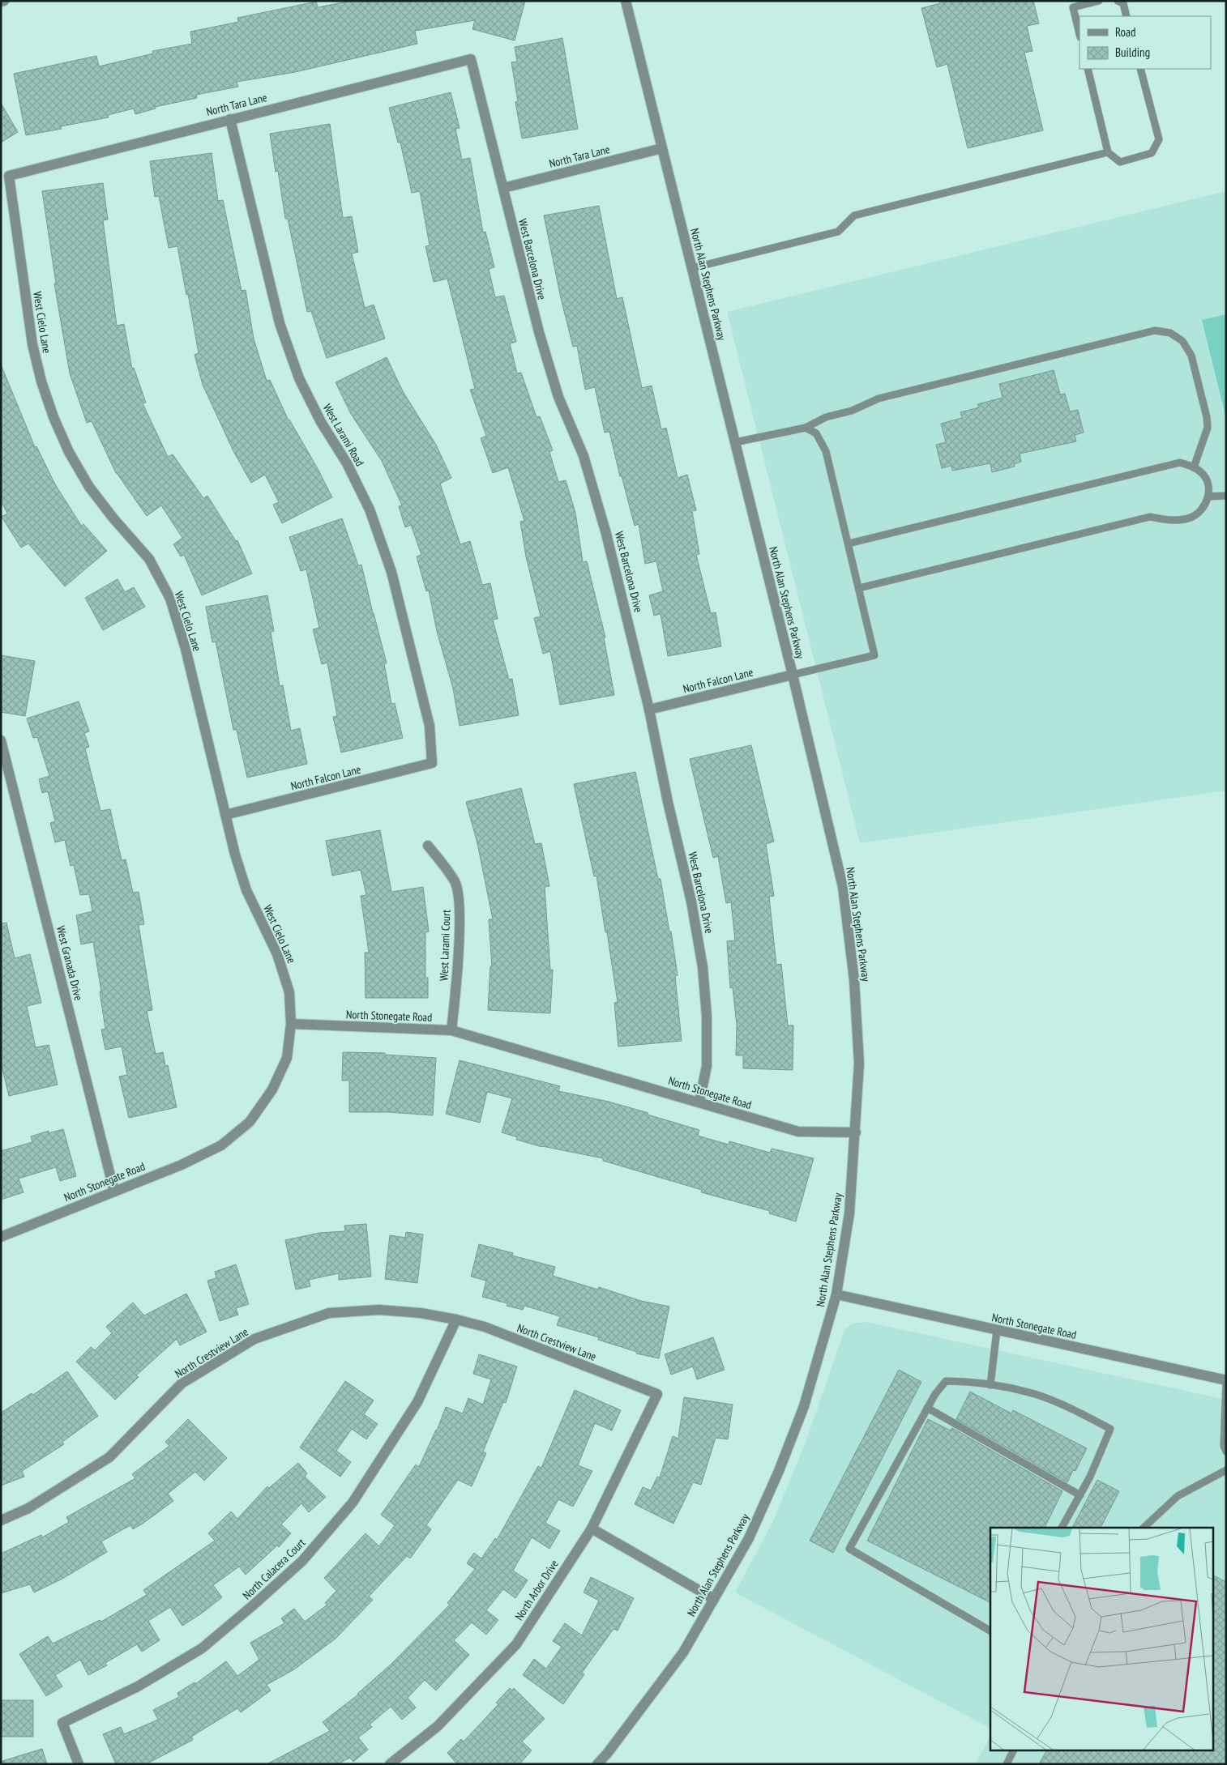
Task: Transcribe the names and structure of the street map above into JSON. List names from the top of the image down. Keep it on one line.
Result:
{"streets":{"street":["North Tara Lane","West Barcelona Drive","North Alan Stephens Parkway","West Cielo Lane","West Larami Road","North Falcon Lane","West Larami Court","West Granada Drive","North Stonegate Road","North Crestview Lane","North Calacera Court","North Arbor Drive"]},"crossings":[["North Tara Lane","West Barcelona Drive"],["North Tara Lane","North Alan Stephens Parkway"],["North Tara Lane","West Cielo Lane"],["North Tara Lane","West Larami Road"],["West Barcelona Drive","North Falcon Lane"],["West Barcelona Drive","North Stonegate Road"],["North Alan Stephens Parkway","North Falcon Lane"],["North Alan Stephens Parkway","North Stonegate Road"],["West Cielo Lane","North Falcon Lane"],["West Cielo Lane","North Stonegate Road"],["West Larami Road","North Falcon Lane"],["West Larami Court","North Stonegate Road"],["West Granada Drive","North Stonegate Road"],["North Crestview Lane","North Calacera Court"],["North Crestview Lane","North Arbor Drive"]],"legend":["Road","Building"]}
